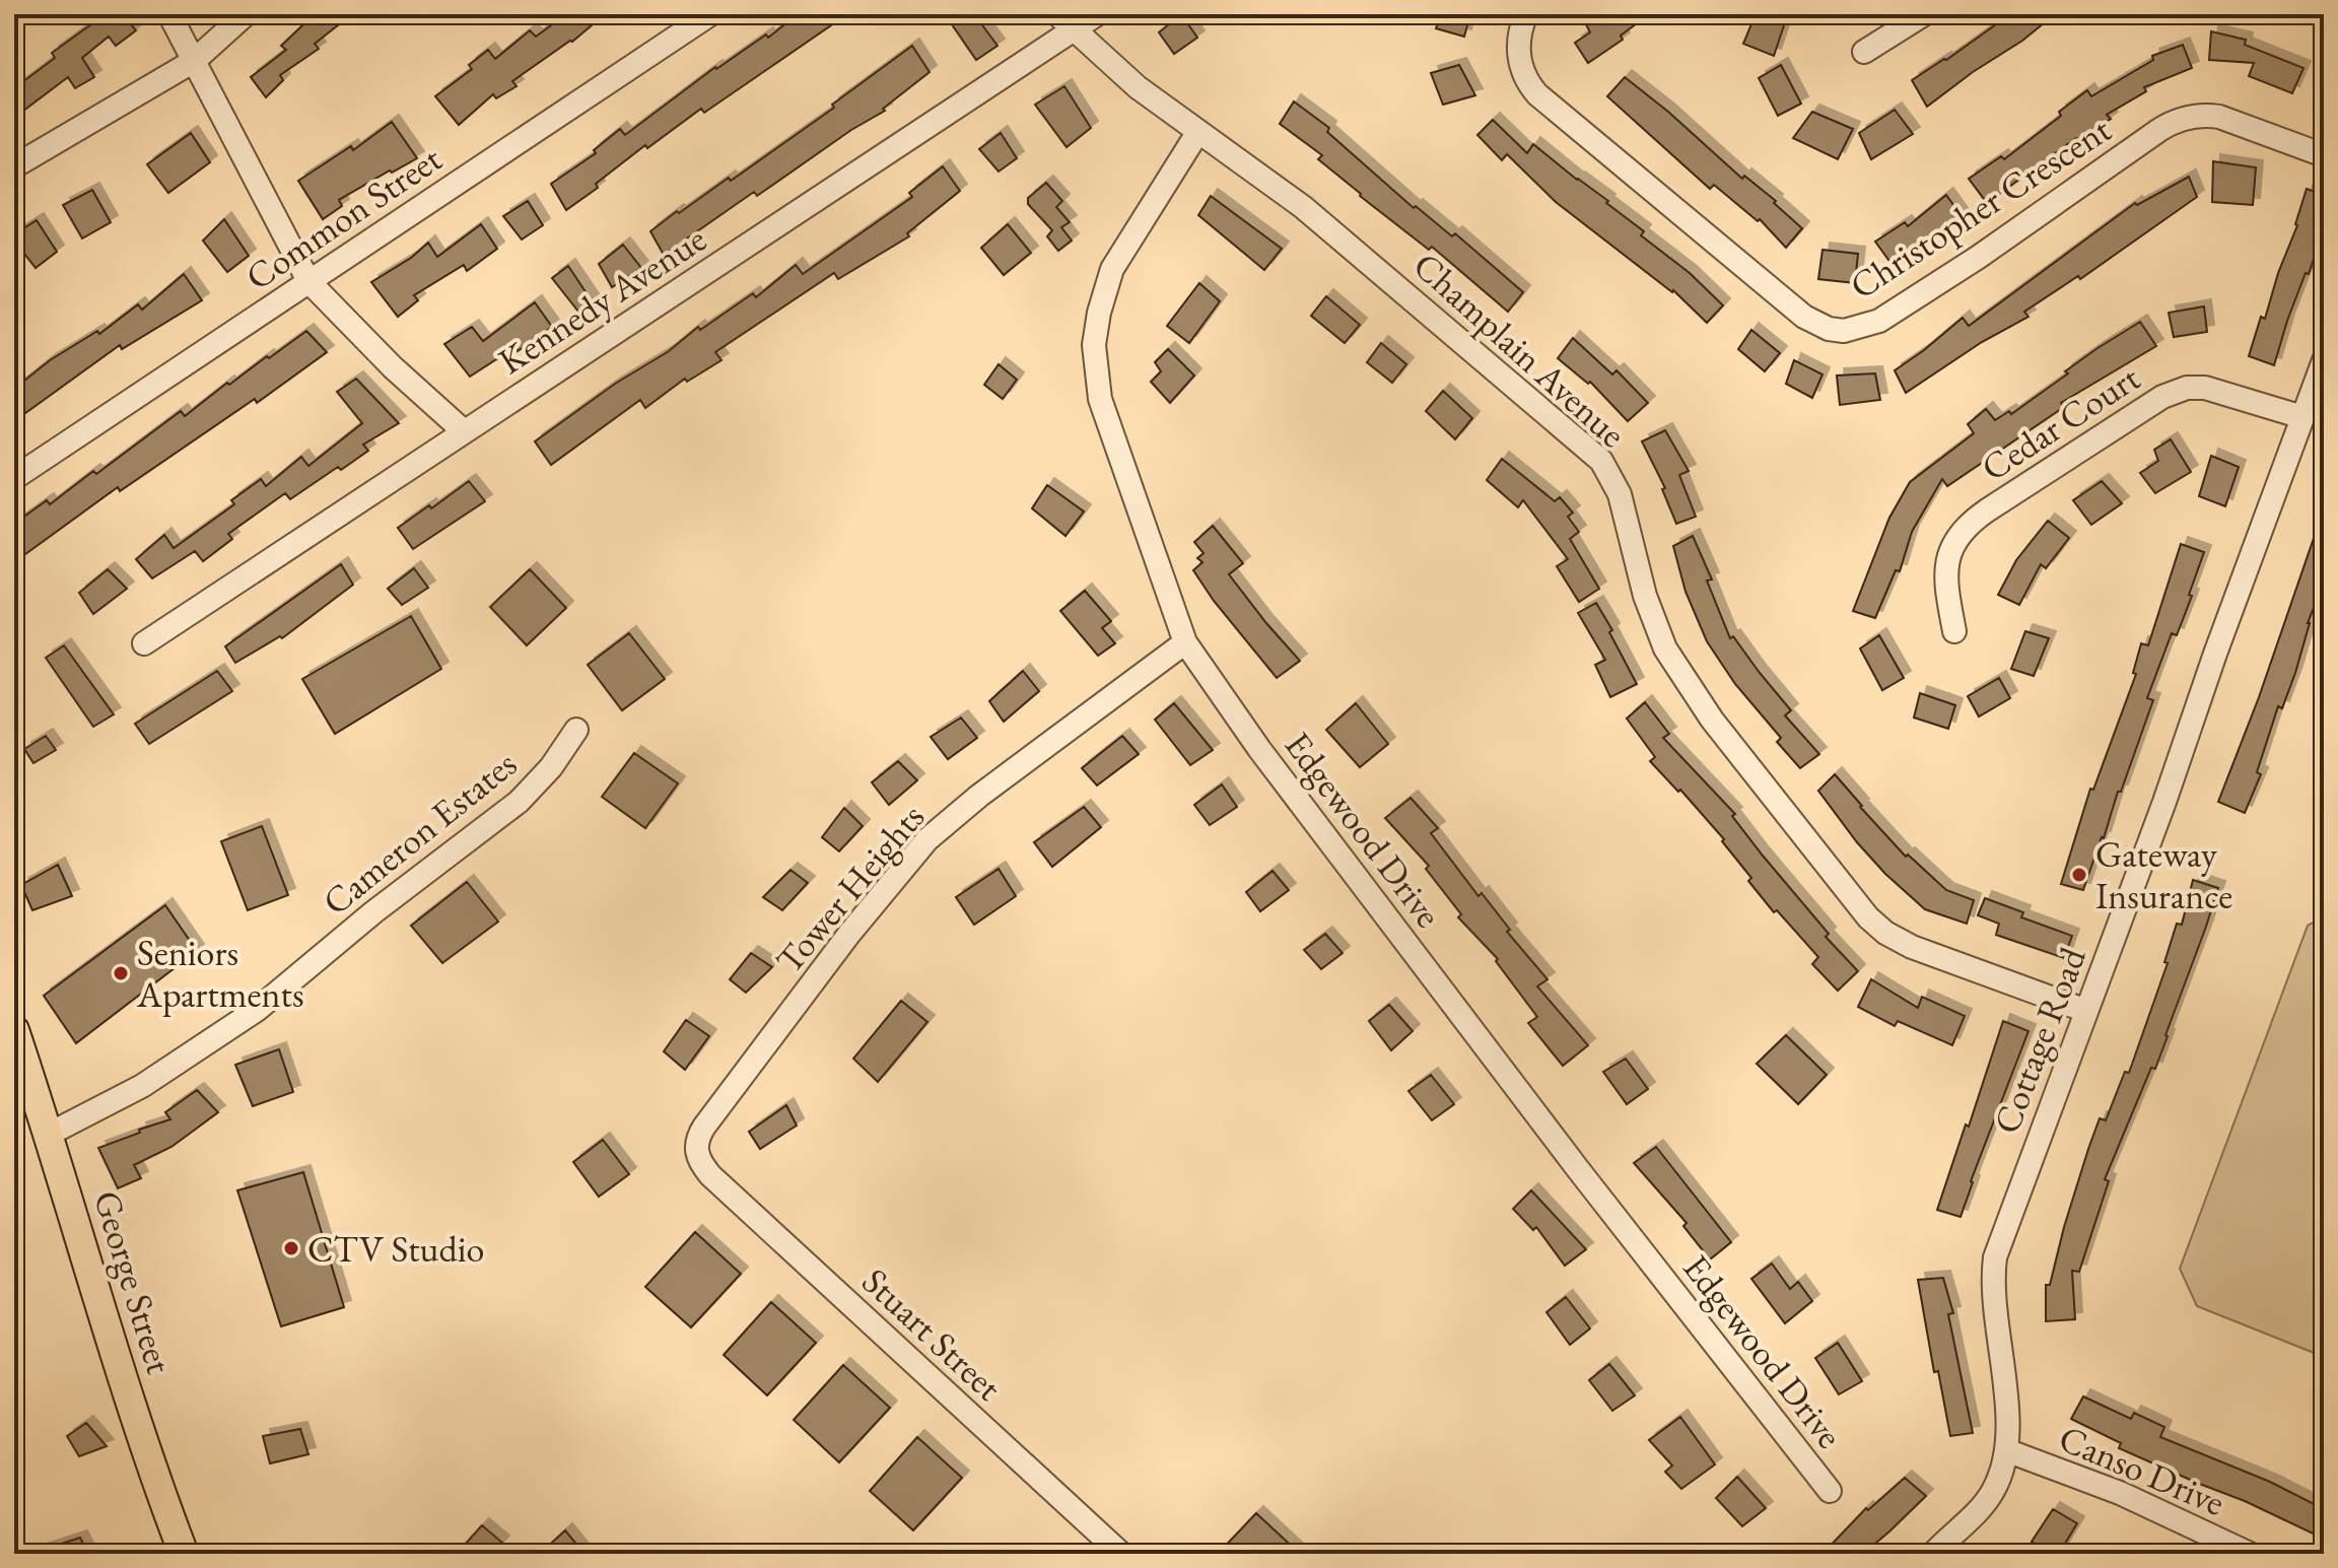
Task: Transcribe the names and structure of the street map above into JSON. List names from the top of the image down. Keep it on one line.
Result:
{"streets":{"main road":["George Street"],"street":["Christopher Crescent","Common Street","Kennedy Avenue","Champlain Avenue","Cedar Court","Edgewood Drive","Cameron Estates","Tower Heights","Cottage Road","Stuart Street","Canso Drive"]},"crossings":[["Kennedy Avenue","Champlain Avenue"],["Champlain Avenue","Edgewood Drive"],["Champlain Avenue","Cottage Road"],["Cedar Court","Cottage Road"],["Edgewood Drive","Tower Heights"],["Cameron Estates","George Street"],["Tower Heights","Stuart Street"],["Cottage Road","Canso Drive"]],"places":["Gateway Insurance","Seniors Apartments","CTV Studio"]}
